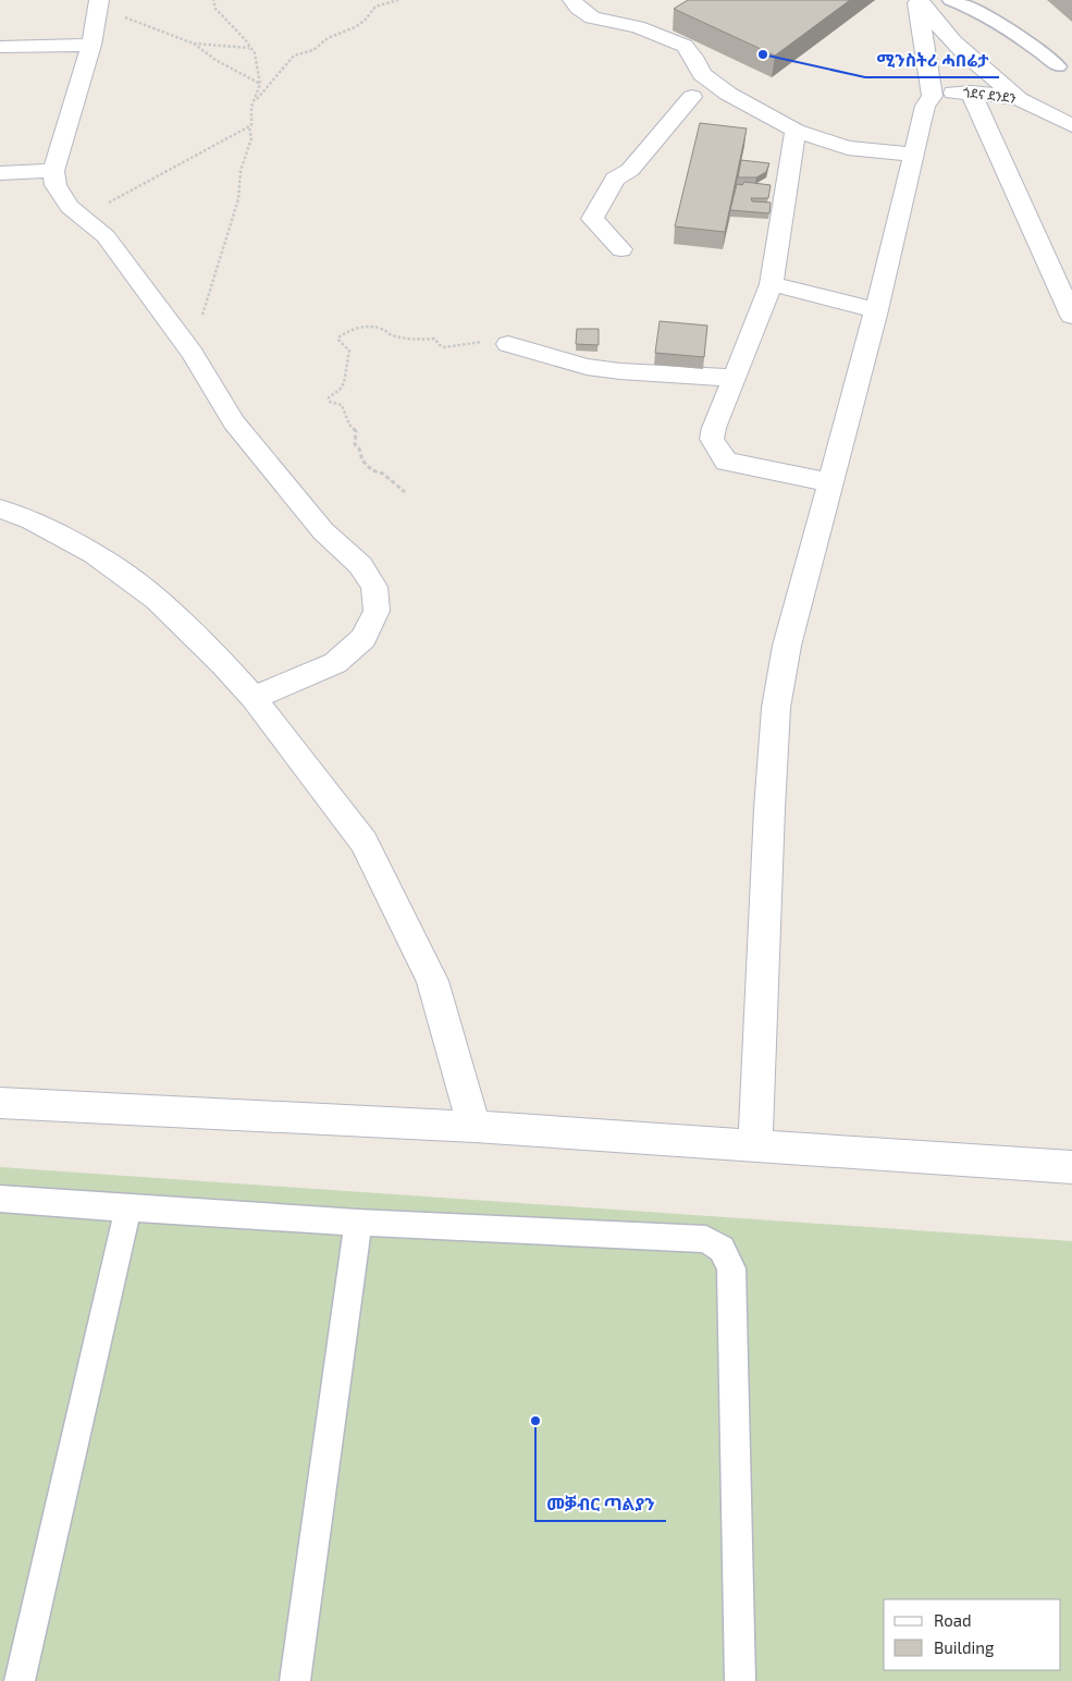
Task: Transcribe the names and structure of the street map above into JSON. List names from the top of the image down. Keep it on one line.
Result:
{"streets":{"street":["ጎደና ደንደን"]},"places":["ሚንስትሪ ሓበሬታ","መቓብር ጣልያን"],"legend":["Road","Building"]}
